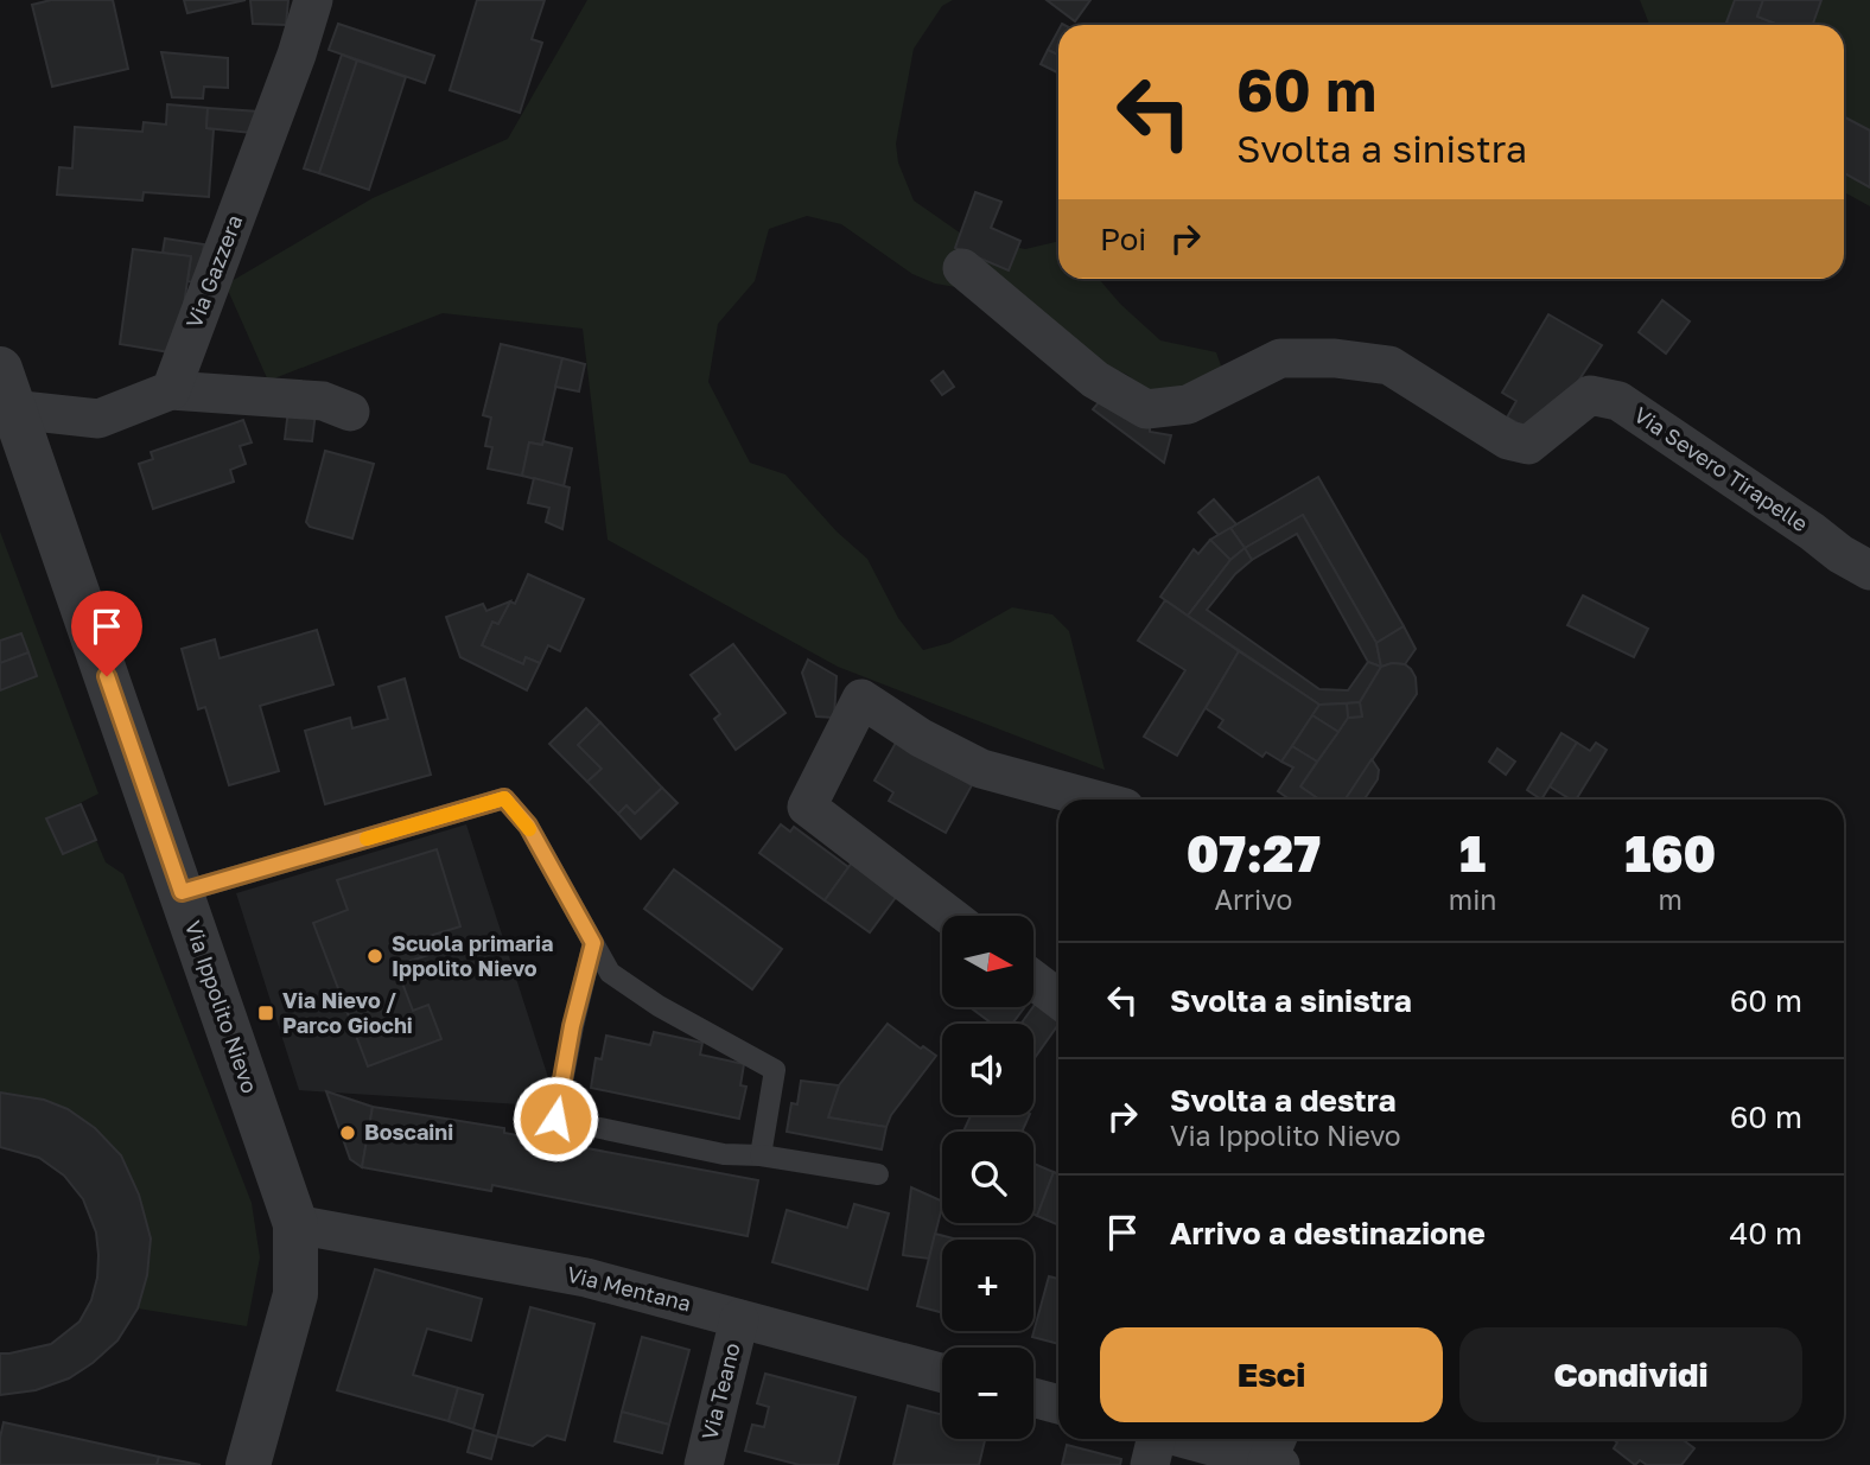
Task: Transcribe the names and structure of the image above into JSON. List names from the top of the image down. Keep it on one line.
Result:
{"streets":{"street":["Via Gazzera","Via Severo Tirapelle","Via Ippolito Nievo","Via Mentana","Via Teano"]},"crossings":[["Via Ippolito Nievo","Via Mentana"],["Via Mentana","Via Teano"]],"places":{"other":["Scuola primaria Ippolito Nievo","Boscaini"],"transit":["Via Nievo / Parco Giochi"]},"north":"right","page":{"turn":["60 m","Svolta a sinistra"],"then":"Poi","eta":["07:27","Arrivo","1","min","160","m"],"map_buttons":["+","−"],"list":[{"name":"Svolta a sinistra","value":"60 m"},{"name":"Svolta a destra","note":"Via Ippolito Nievo","value":"60 m"},{"name":"Arrivo a destinazione","value":"40 m"}],"buttons":["Esci","Condividi"]}}
